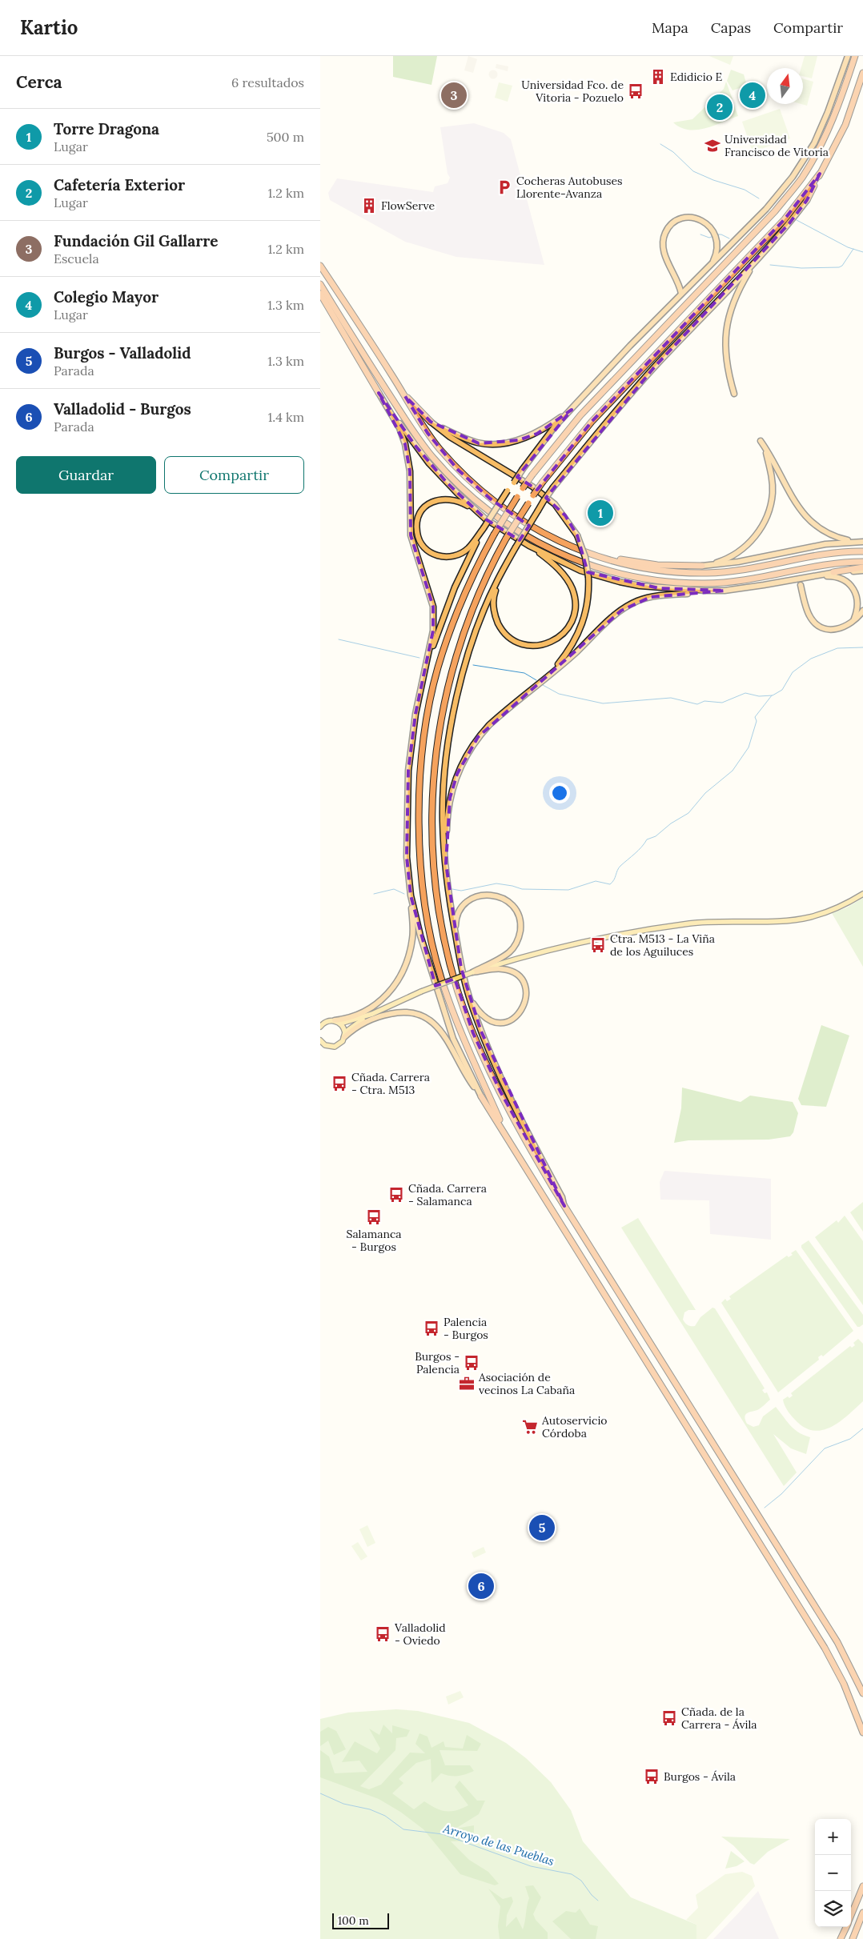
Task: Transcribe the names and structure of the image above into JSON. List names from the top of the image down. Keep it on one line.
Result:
{"water":["Arroyo de las Pueblas"],"places":{"building":["Edidicio E","FlowServe"],"bus stop":["Universidad Fco. de Vitoria - Pozuelo","Ctra. M513 - La Viña de los Aguiluces","Cñada. Carrera - Ctra. M513","Cñada. Carrera - Salamanca","Salamanca - Burgos","Palencia - Burgos","Burgos - Palencia","Valladolid - Oviedo","Cñada. de la Carrera - Ávila","Burgos - Ávila"],"school or university":["Universidad Francisco de Vitoria"],"parking":["Cocheras Autobuses Llorente-Avanza"],"office":["Asociación de vecinos La Cabaña"],"supermarket":["Autoservicio Córdoba"]},"scale_bar":"100 m","north":"top","page":{"header":"Kartio","nav":["Mapa","Capas","Compartir"],"heading":["Cerca","6 resultados"],"pins":["3","4","2","1","5","6"],"list":[{"mark":"1","name":"Torre Dragona","note":"Lugar","value":"500 m"},{"mark":"2","name":"Cafetería Exterior","note":"Lugar","value":"1.2 km"},{"mark":"3","name":"Fundación Gil Gallarre","note":"Escuela","value":"1.2 km"},{"mark":"4","name":"Colegio Mayor","note":"Lugar","value":"1.3 km"},{"mark":"5","name":"Burgos - Valladolid","note":"Parada","value":"1.3 km"},{"mark":"6","name":"Valladolid - Burgos","note":"Parada","value":"1.4 km"}],"buttons":["Guardar","Compartir"],"map_buttons":["+","−"],"scale":"100 m"}}
